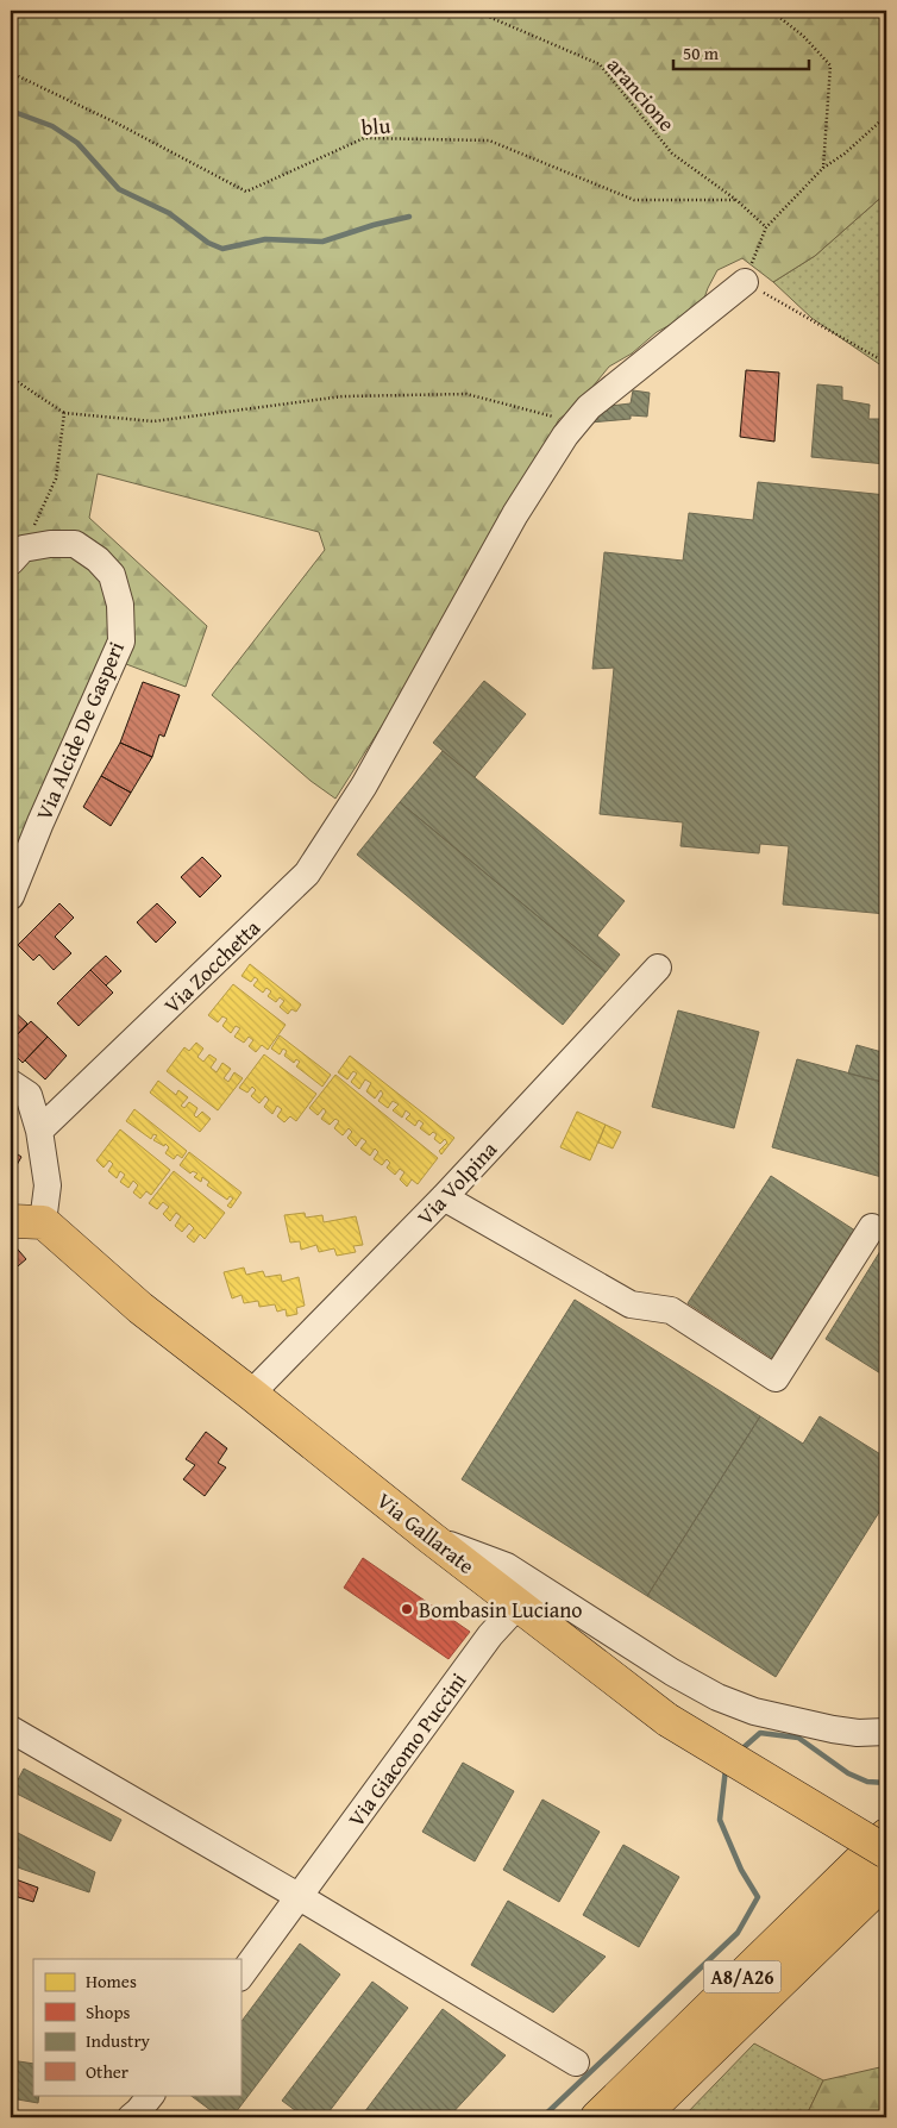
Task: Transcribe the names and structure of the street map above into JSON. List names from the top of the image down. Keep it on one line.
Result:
{"streets":{"main road":["Via Gallarate","A8/A26"],"street":["Via Alcide De Gasperi","Via Zocchetta","Via Volpina","Via Giacomo Puccini"],"path":["arancione","blu"]},"crossings":[["arancione","blu"],["Via Volpina","Via Gallarate"],["Via Gallarate","Via Giacomo Puccini"]],"places":["Bombasin Luciano"],"legend":["Homes","Shops","Industry","Other"],"scale_bar":"50 m"}
